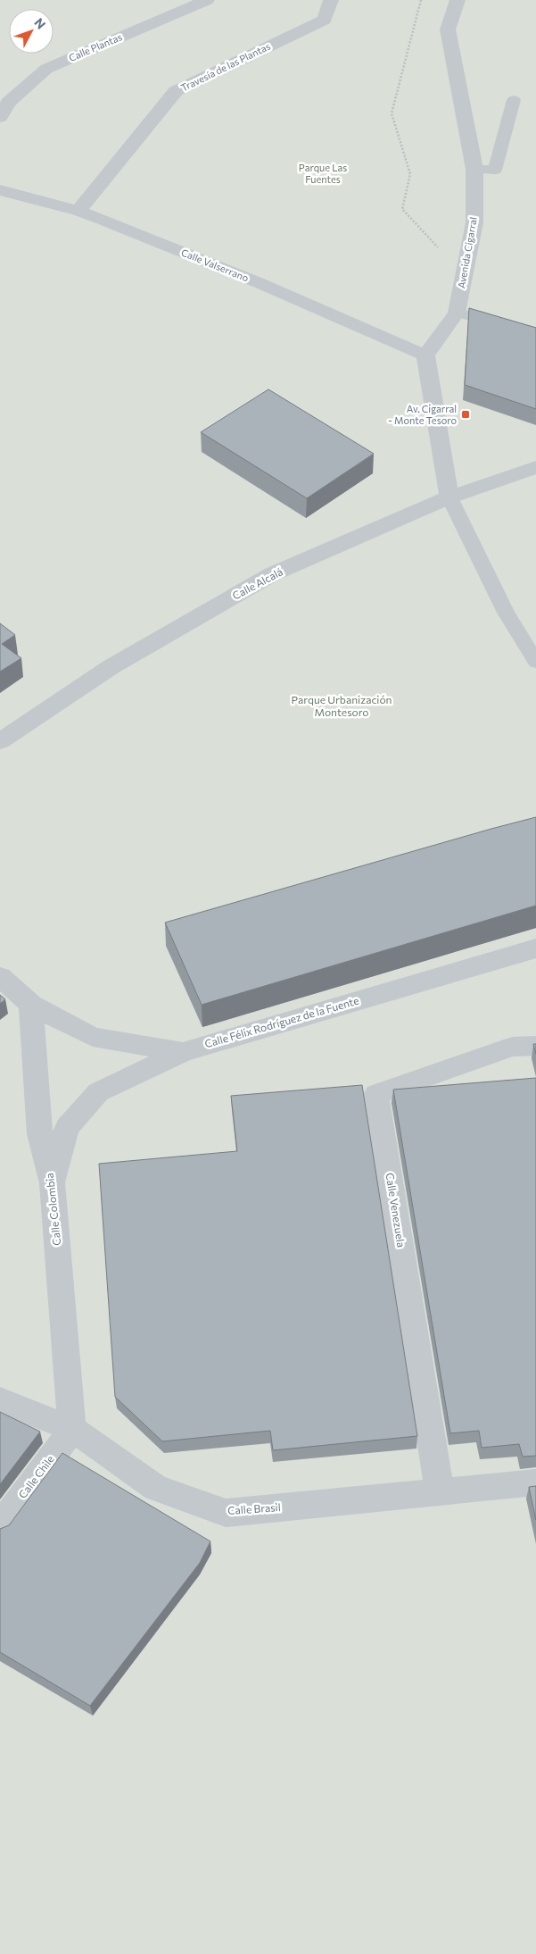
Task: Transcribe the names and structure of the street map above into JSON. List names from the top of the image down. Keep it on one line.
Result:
{"streets":{"street":["Calle Plantas","Travesía de las Plantas","Avenida Cigarral","Calle Valserrano","Calle Alcalá","Calle Félix Rodríguez de la Fuente","Calle Colombia","Calle Venezuela","Calle Chile","Calle Brasil"]},"crossings":[["Travesía de las Plantas","Calle Valserrano"],["Avenida Cigarral","Calle Valserrano"],["Calle Félix Rodríguez de la Fuente","Calle Colombia"],["Calle Colombia","Calle Chile"],["Calle Colombia","Calle Brasil"],["Calle Venezuela","Calle Brasil"],["Calle Chile","Calle Brasil"]],"parks":["Parque Las Fuentes","Parque Urbanización Montesoro"],"places":{"transit":["Av. Cigarral - Monte Tesoro"]},"north":"top right"}
